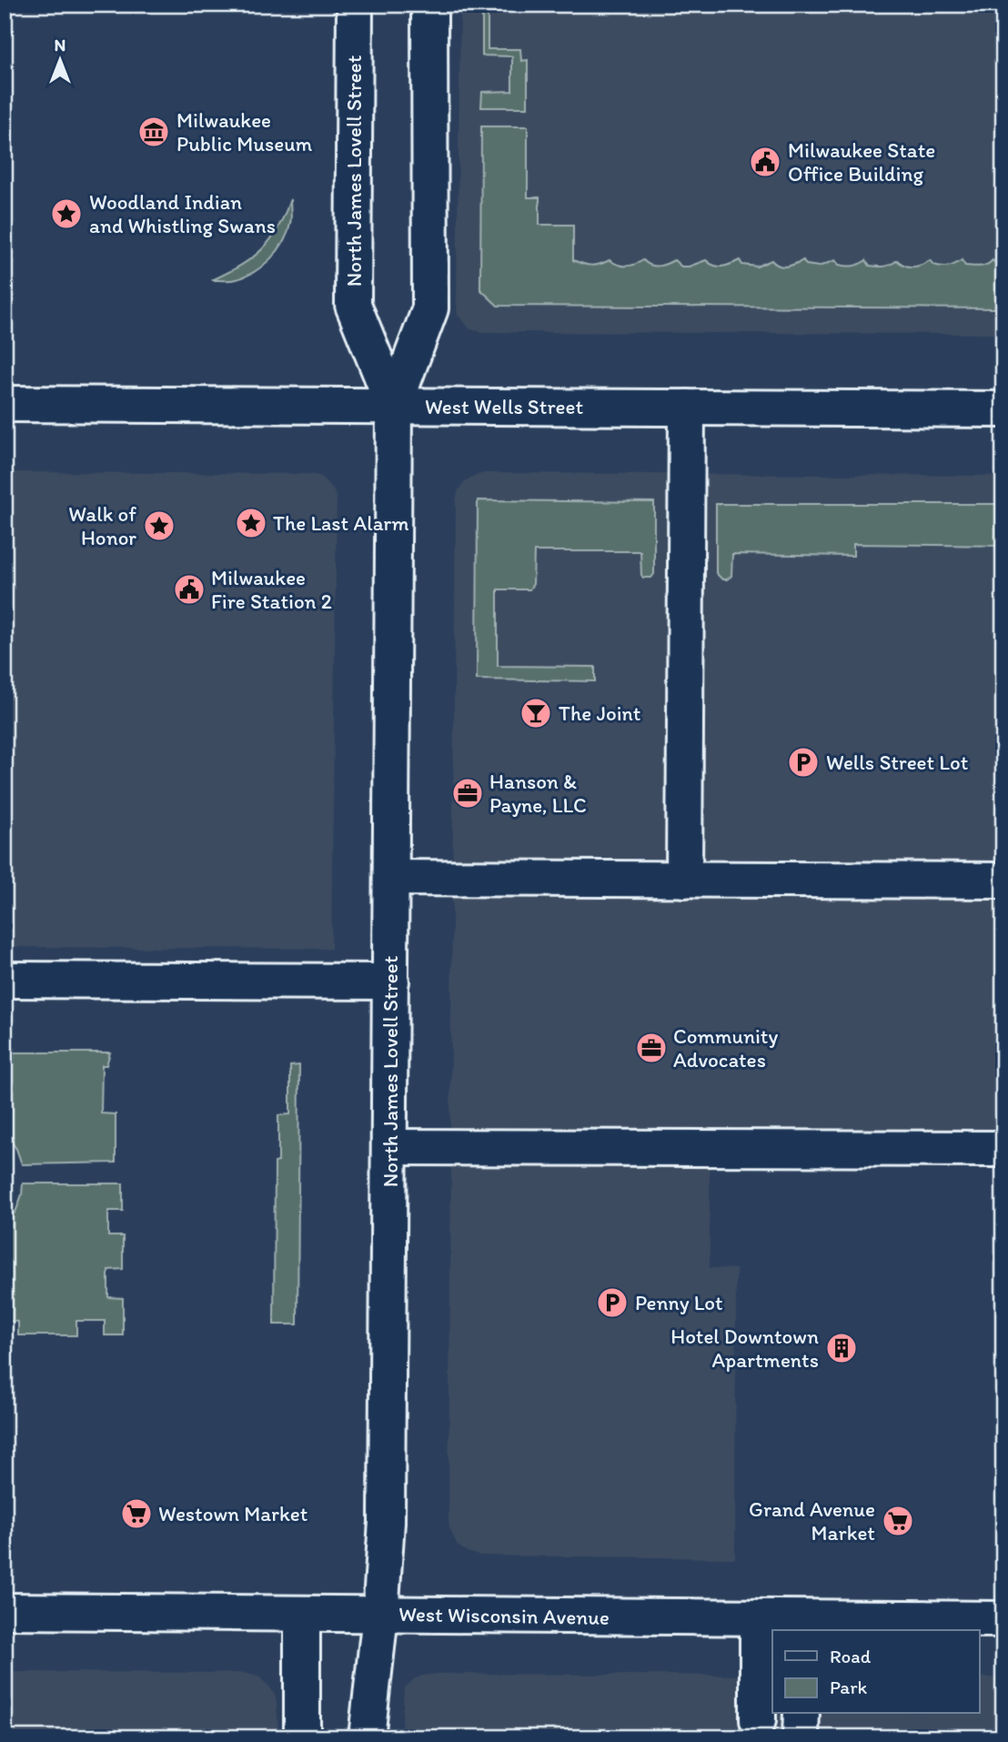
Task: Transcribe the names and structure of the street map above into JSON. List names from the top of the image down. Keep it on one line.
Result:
{"streets":{"street":["North James Lovell Street","West Wells Street","West Wisconsin Avenue"]},"crossings":[["North James Lovell Street","West Wells Street"],["North James Lovell Street","West Wisconsin Avenue"]],"places":{"museum":["Milwaukee Public Museum"],"public building":["Milwaukee State Office Building","Milwaukee Fire Station 2"],"place":["Woodland Indian and Whistling Swans","The Last Alarm","Walk of Honor"],"bar":["The Joint"],"parking":["Wells Street Lot","Penny Lot"],"office":["Hanson & Payne, LLC","Community Advocates"],"building":["Hotel Downtown Apartments"],"supermarket":["Westown Market","Grand Avenue Market"]},"legend":["Road","Park"],"north":"top"}
